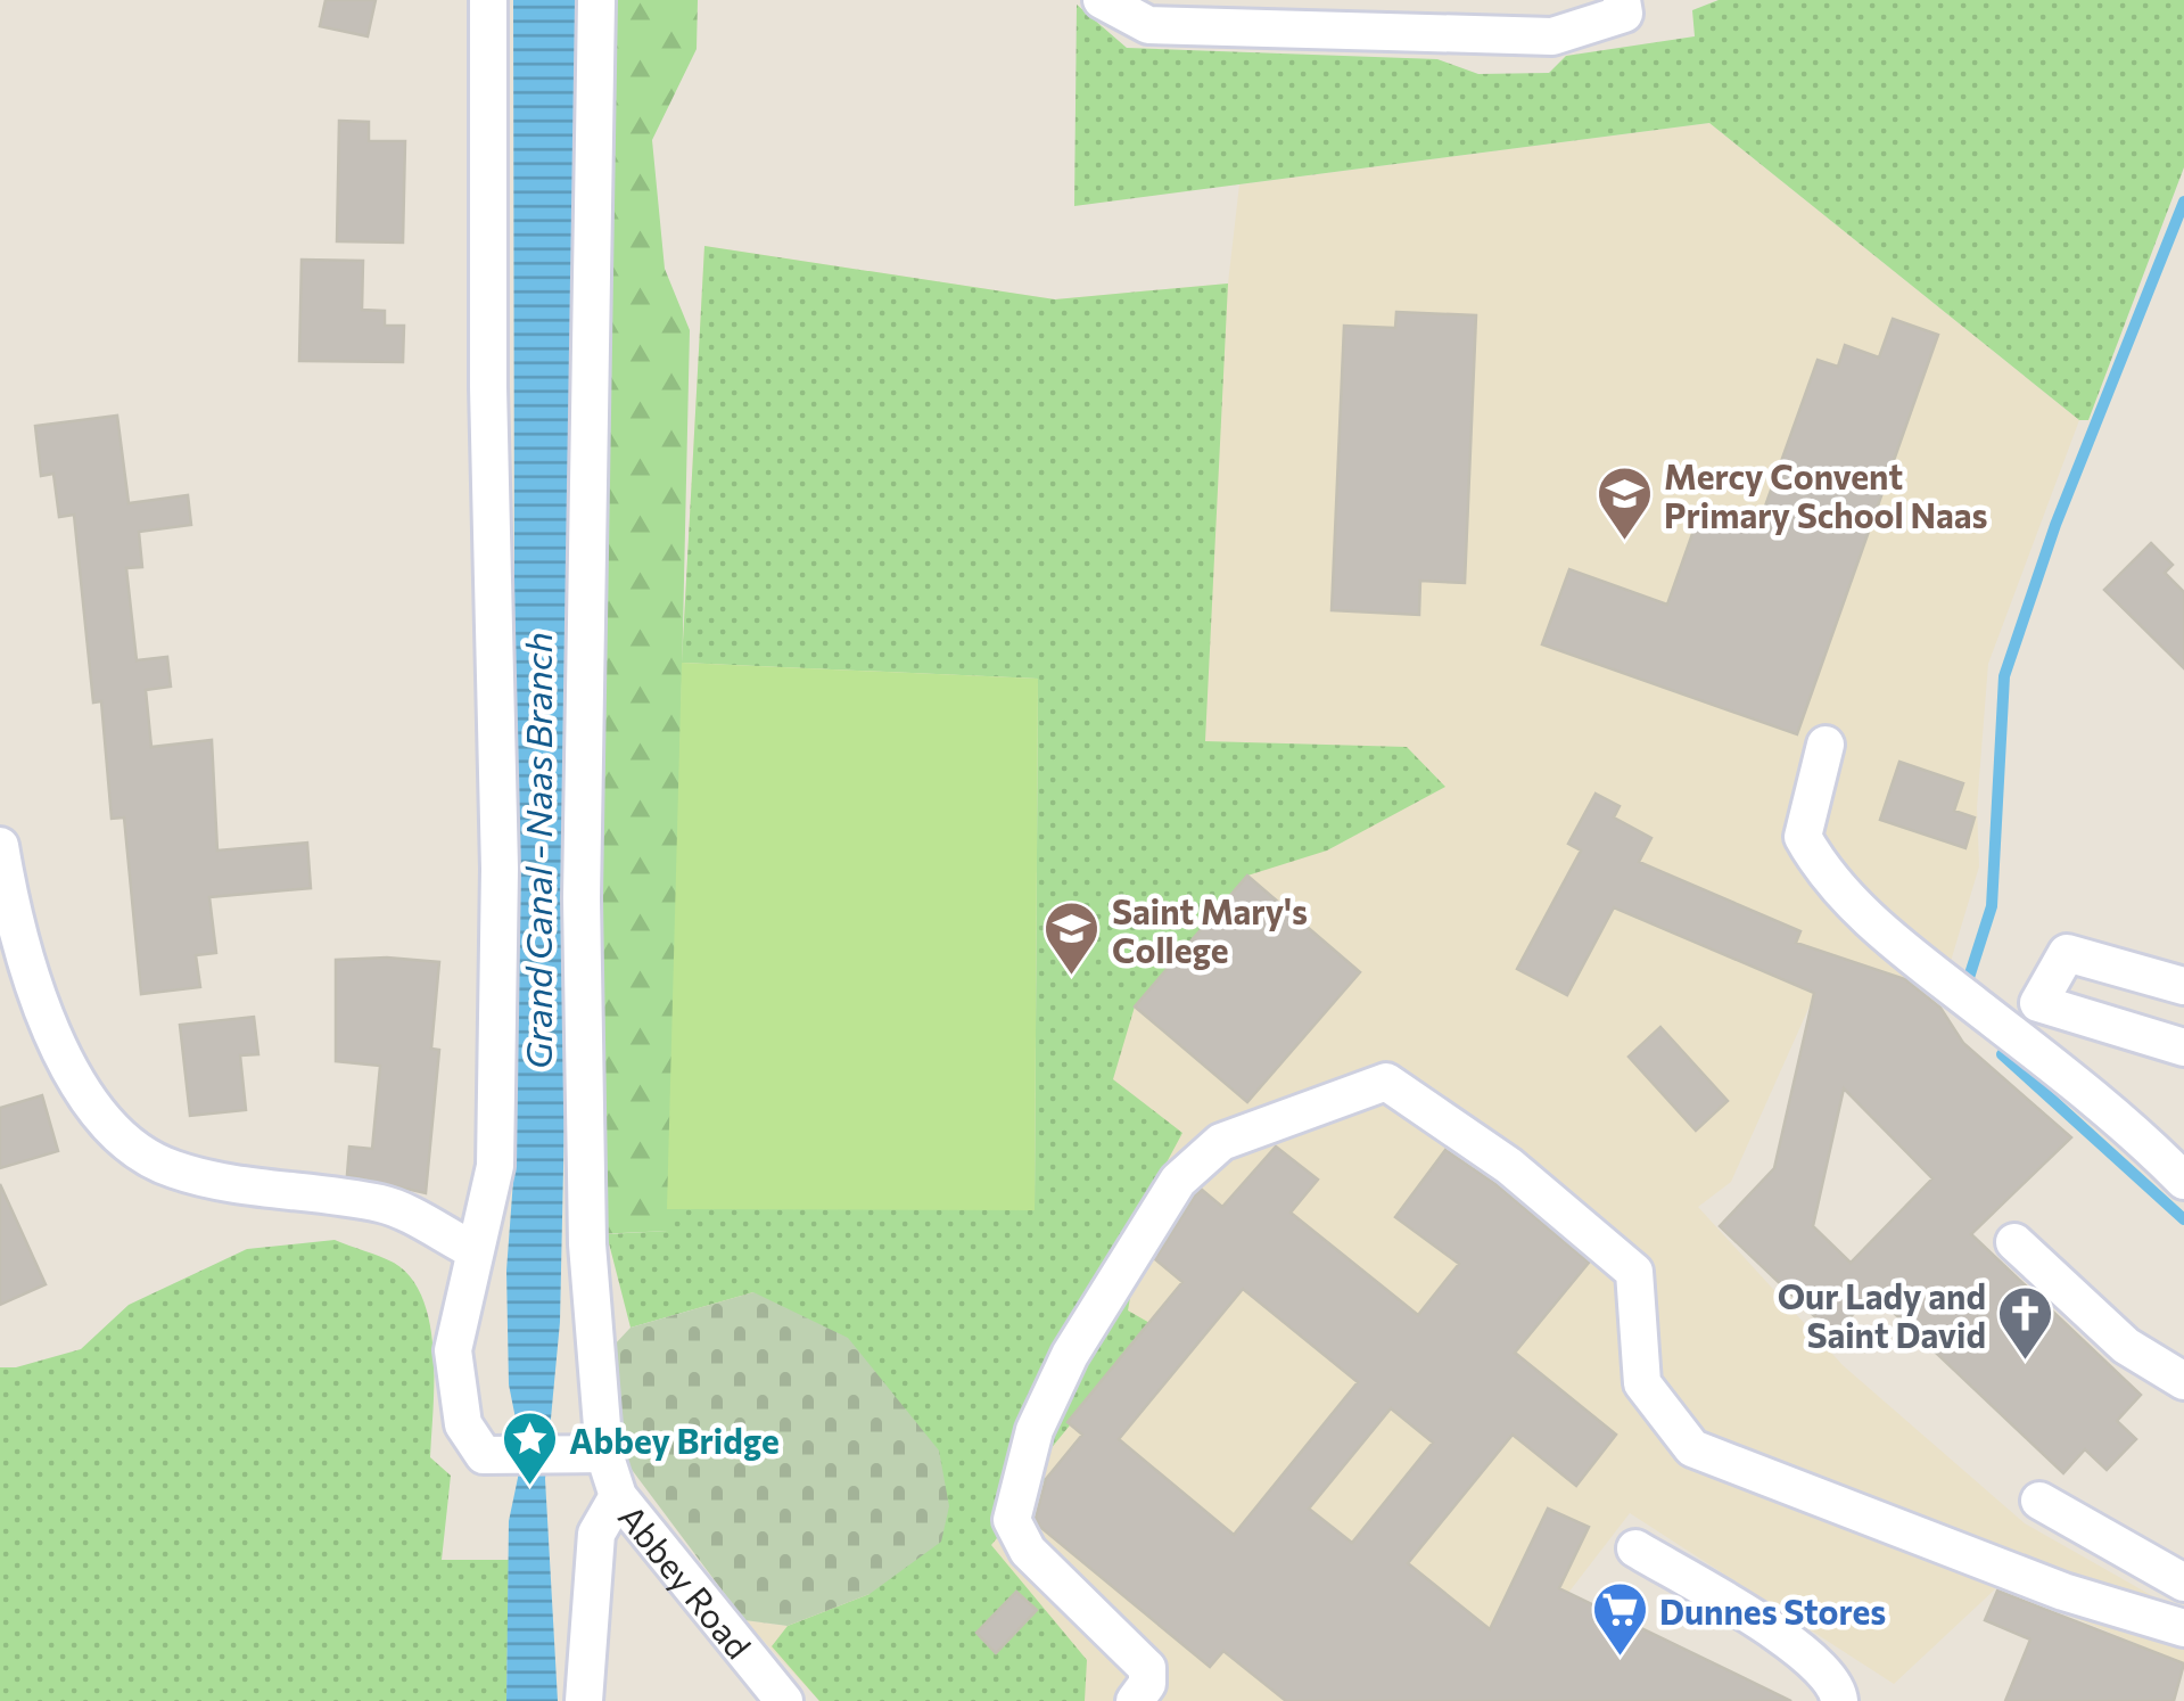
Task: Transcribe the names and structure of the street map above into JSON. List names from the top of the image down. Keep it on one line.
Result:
{"streets":{"street":["Abbey Road"]},"water":["Grand Canal - Naas Branch"],"places":{"school or university":["Mercy Convent Primary School Naas","Saint Mary's College"],"church":["Our Lady and Saint David"],"place":["Abbey Bridge"],"supermarket":["Dunnes Stores"]}}
